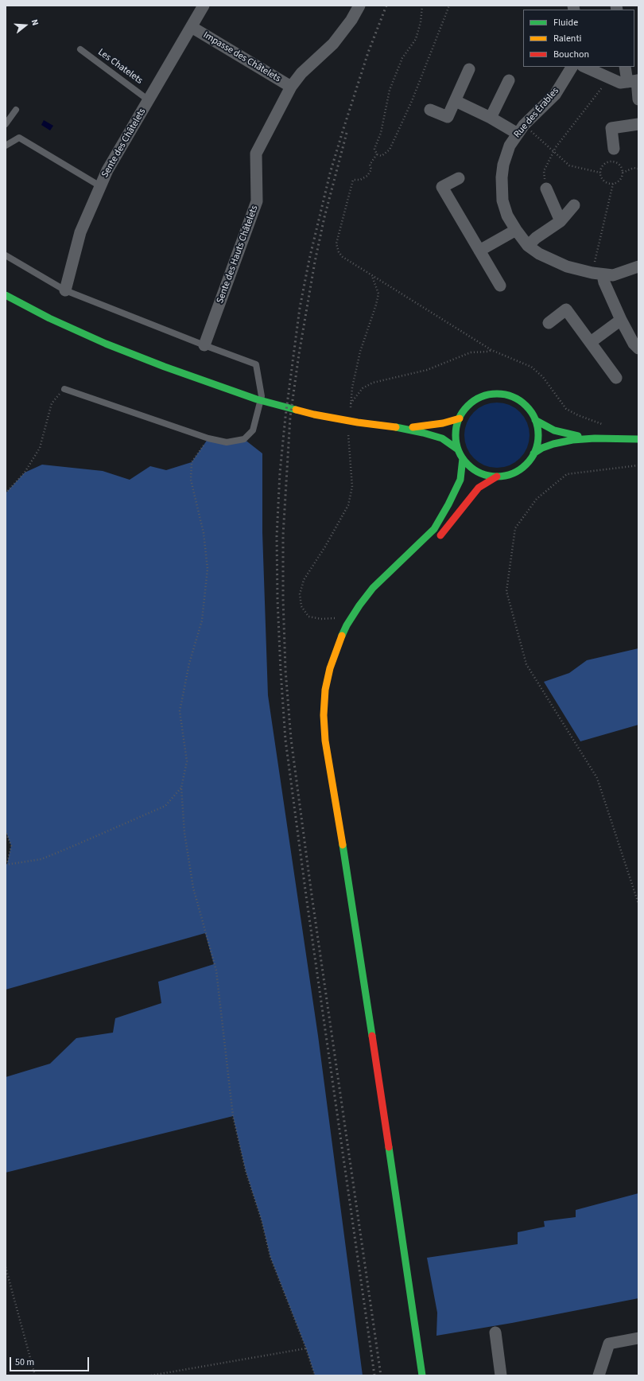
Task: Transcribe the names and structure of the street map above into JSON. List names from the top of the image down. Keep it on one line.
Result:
{"streets":{"street":["Impasse des Châtelets","Rue des Érables","Sente des Châtelets","Sente des Hauts Châtelets"],"lane":["Les Chatelets"]},"crossings":[["Impasse des Châtelets","Sente des Châtelets"],["Impasse des Châtelets","Sente des Hauts Châtelets"],["Les Chatelets","Sente des Châtelets"]],"legend":["Fluide","Ralenti","Bouchon"],"scale_bar":"50 m","north":"right"}
